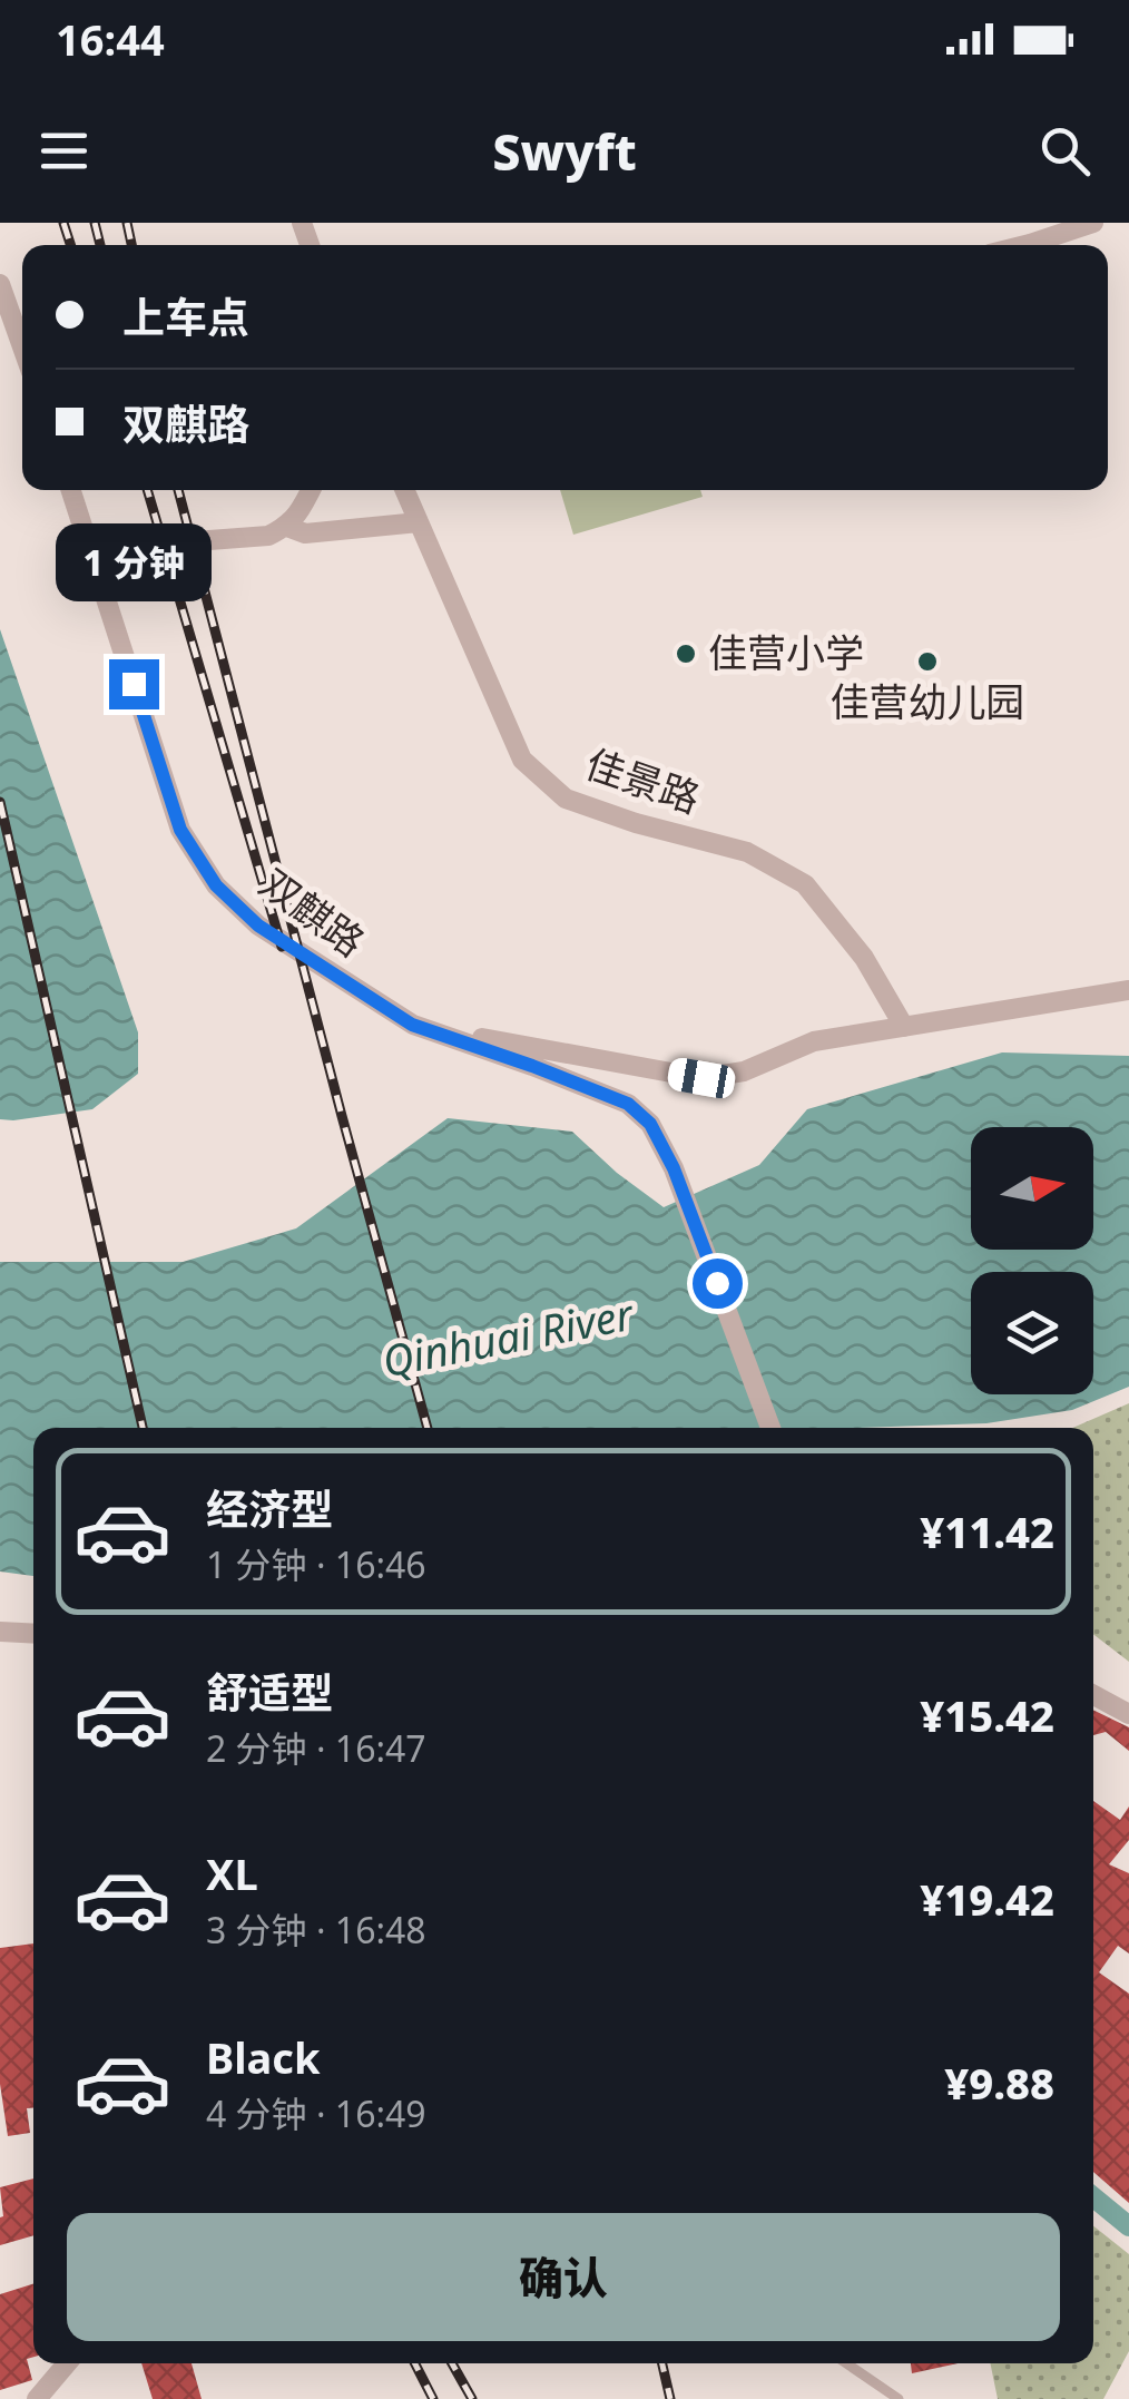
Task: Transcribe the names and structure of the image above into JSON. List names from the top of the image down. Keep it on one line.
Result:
{"streets":{"street":["佳景路","双麒路"]},"water":["Qinhuai River"],"places":["佳营小学","佳营幼儿园"],"north":"right","page":{"status":"16:44","header":"Swyft","banner":["上车点","双麒路"],"bubble":"1 分钟","list":[{"name":"经济型","note":"1 分钟 · 16:46","value":"¥11.42"},{"name":"舒适型","note":"2 分钟 · 16:47","value":"¥15.42"},{"name":"XL","note":"3 分钟 · 16:48","value":"¥19.42"},{"name":"Black","note":"4 分钟 · 16:49","value":"¥9.88"}],"buttons":"确认"}}
